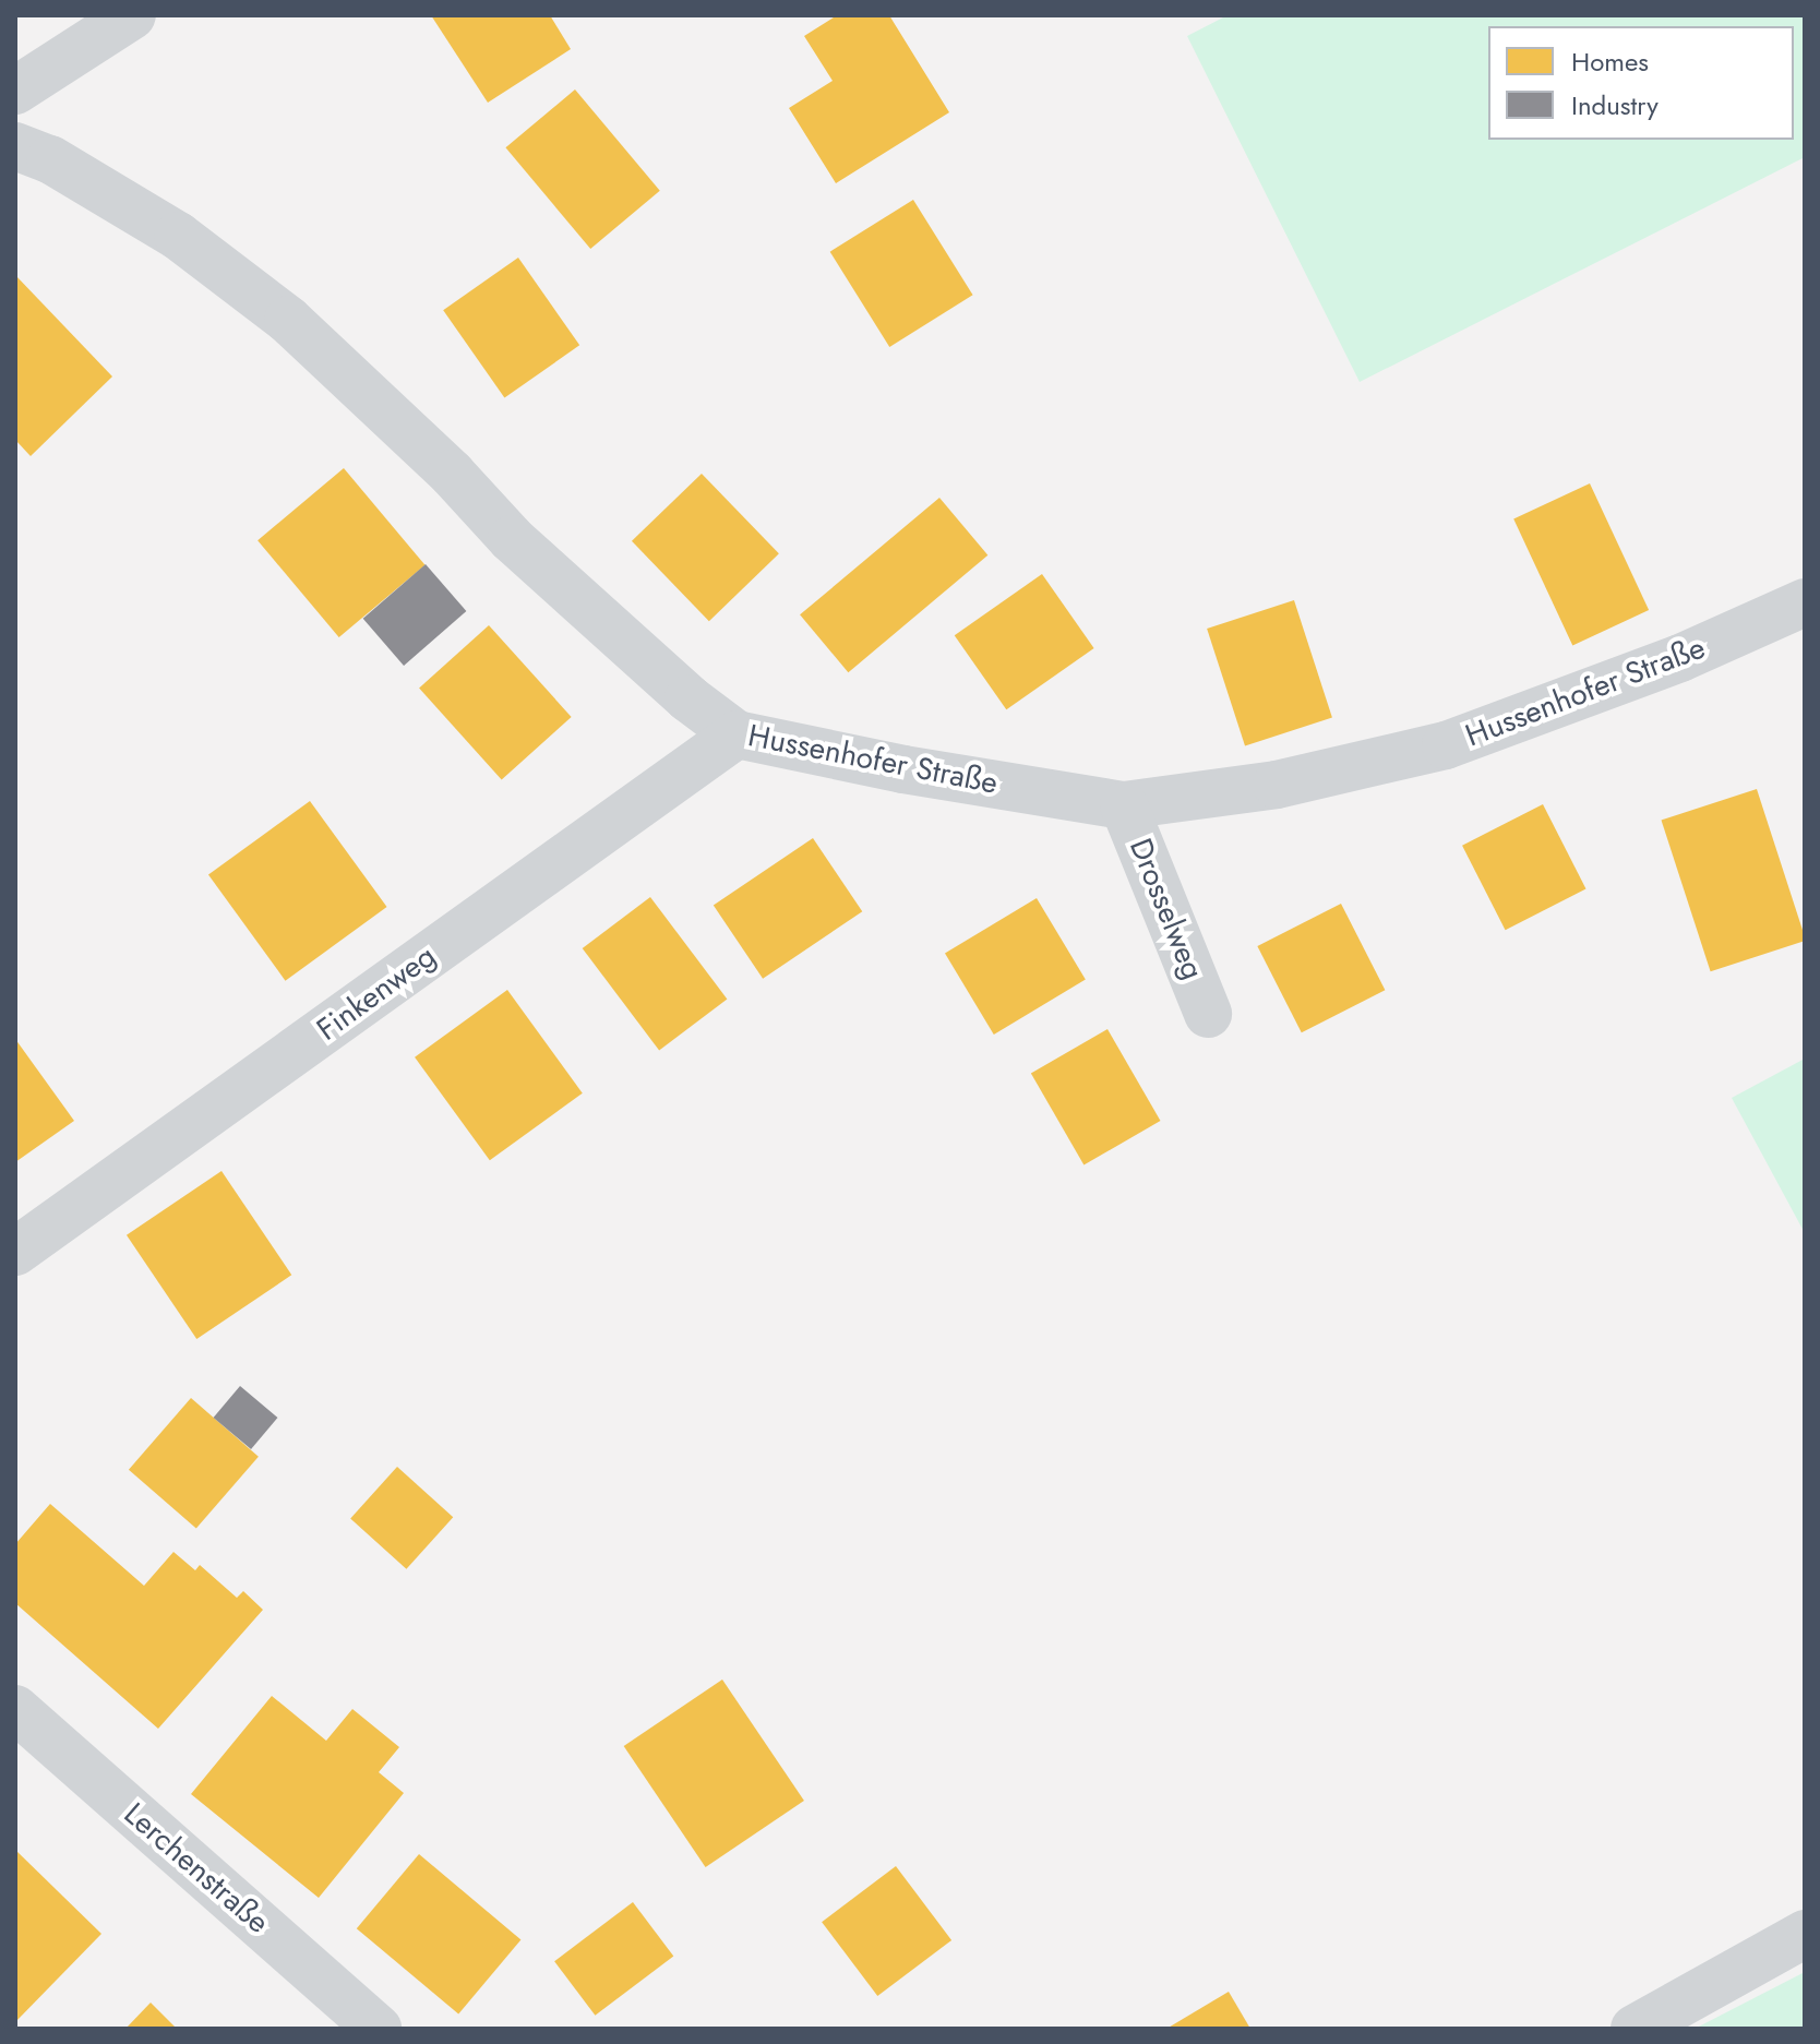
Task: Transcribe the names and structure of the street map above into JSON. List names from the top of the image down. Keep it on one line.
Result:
{"streets":{"street":["Hussenhofer Straße","Drosselweg","Finkenweg","Lerchenstraße"]},"crossings":[["Hussenhofer Straße","Drosselweg"],["Hussenhofer Straße","Finkenweg"]],"legend":["Homes","Industry"]}
